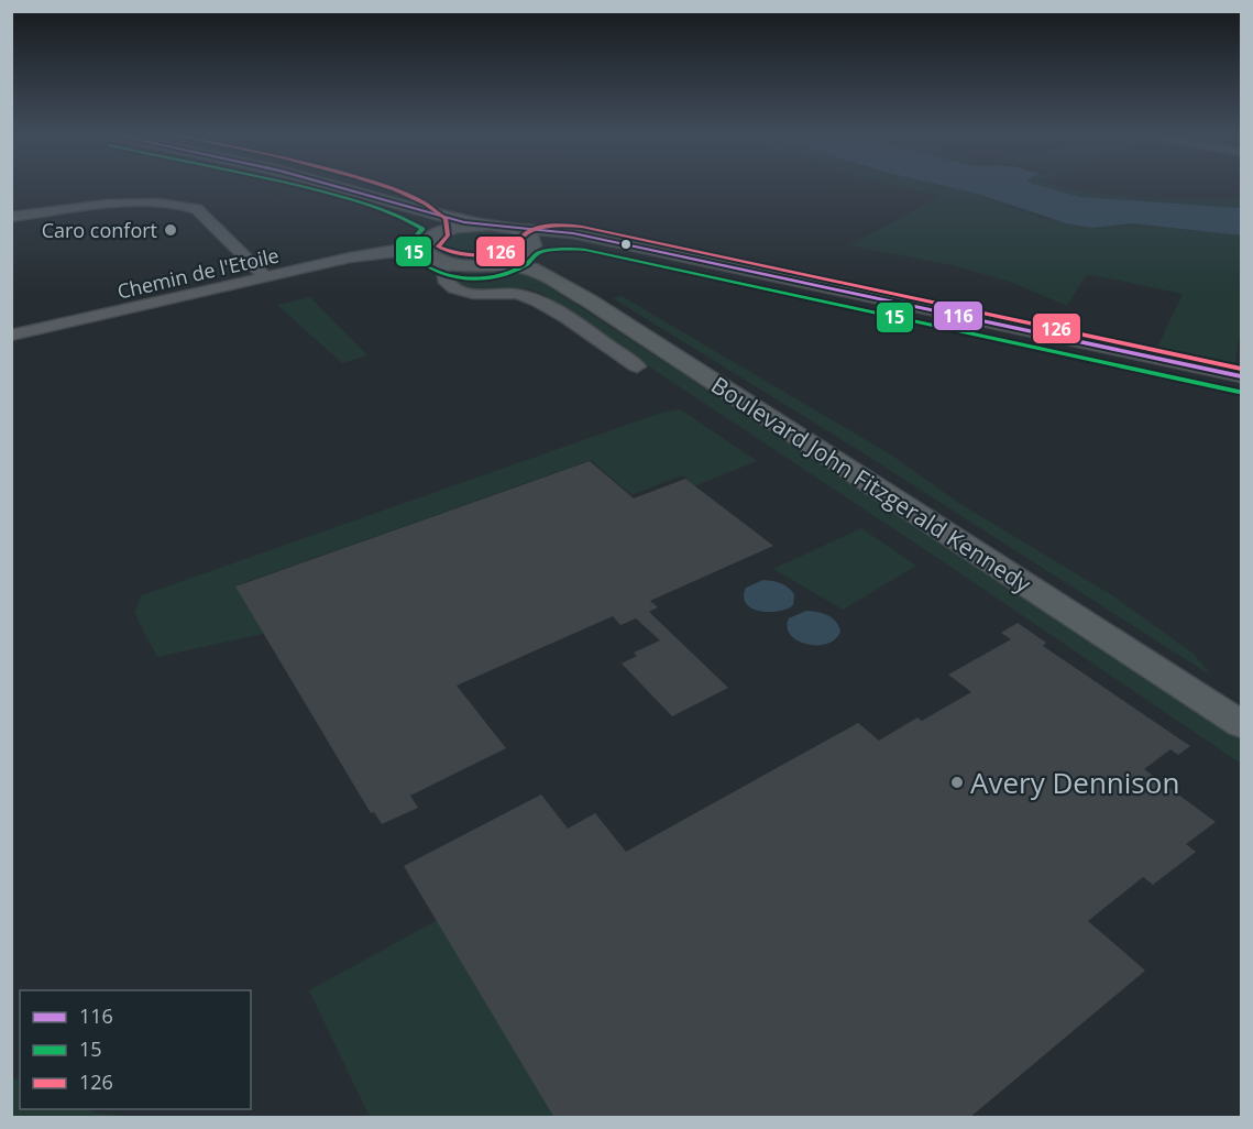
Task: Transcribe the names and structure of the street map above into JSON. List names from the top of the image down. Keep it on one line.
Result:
{"streets":{"main road":["Boulevard John Fitzgerald Kennedy"],"street":["Chemin de l'Etoile"]},"crossings":[["Chemin de l'Etoile","Boulevard John Fitzgerald Kennedy"]],"places":["Caro confort","Avery Dennison"],"lines":["transit line 116","transit line 15","transit line 126"],"legend":["116","15","126"]}
